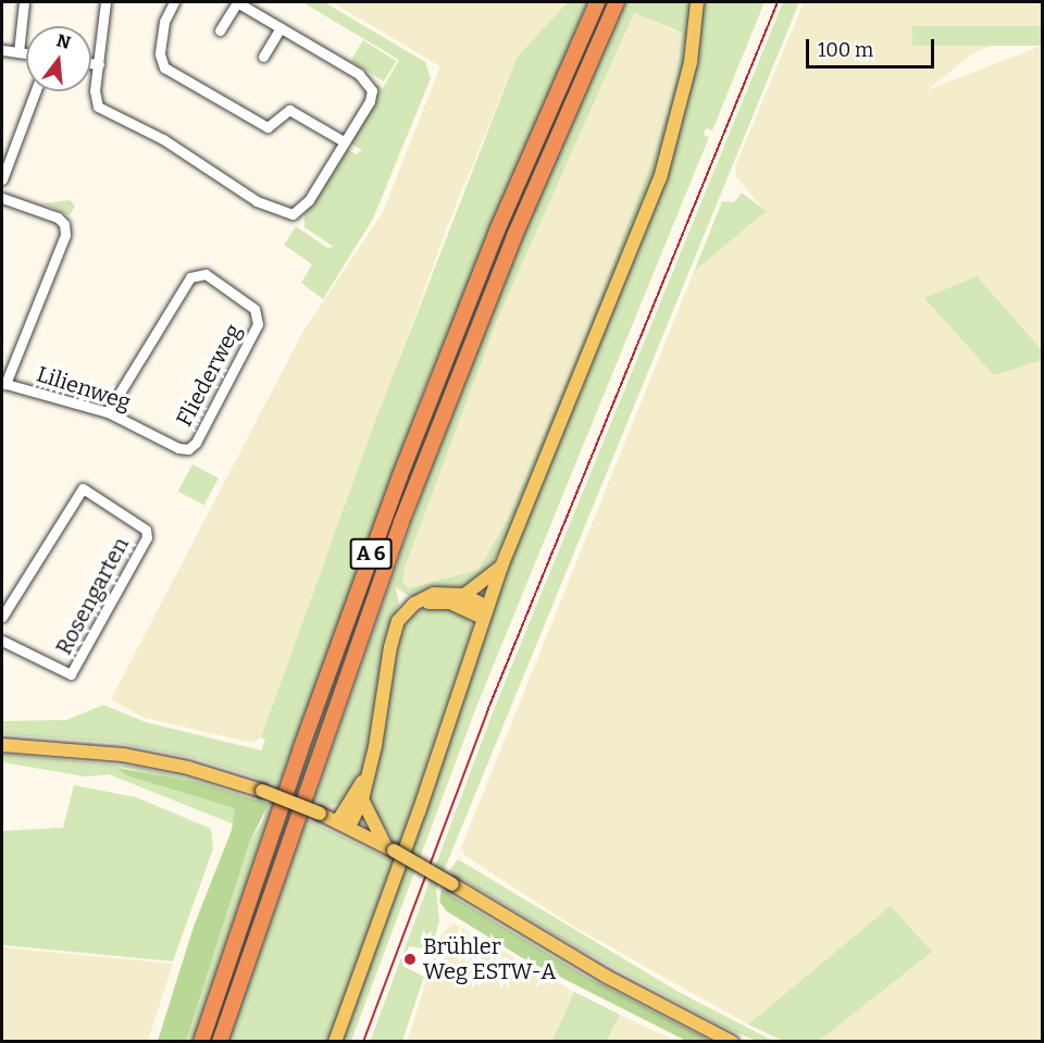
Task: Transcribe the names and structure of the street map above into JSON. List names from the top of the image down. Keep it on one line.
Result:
{"streets":{"highway":["A 6"],"street":["Fliederweg","Lilienweg","Rosengarten"]},"crossings":[["Fliederweg","Lilienweg"]],"places":["Brühler Weg ESTW-A"],"scale_bar":"100 m","north":"top"}
